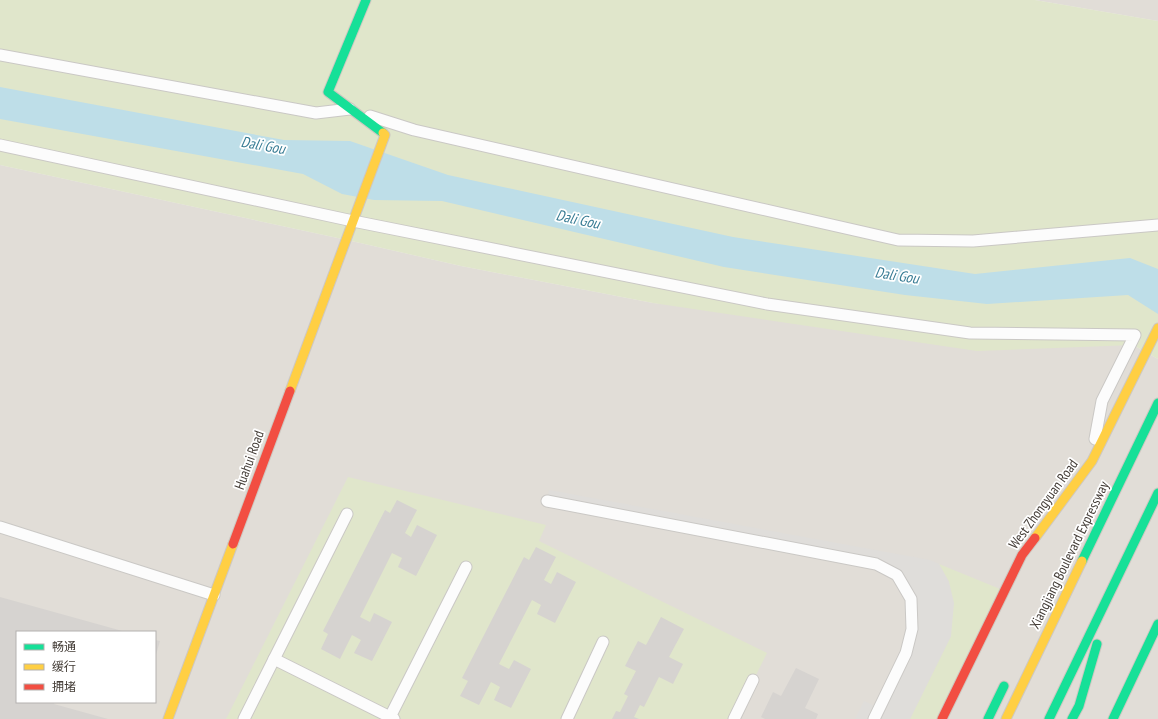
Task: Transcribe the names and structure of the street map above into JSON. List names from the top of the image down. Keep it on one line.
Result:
{"streets":{"main road":["Huahui Road","West Zhongyuan Road","Xiangjiang Boulevard Expressway"]},"water":["Dali Gou"],"legend":["畅通","缓行","拥堵"]}
